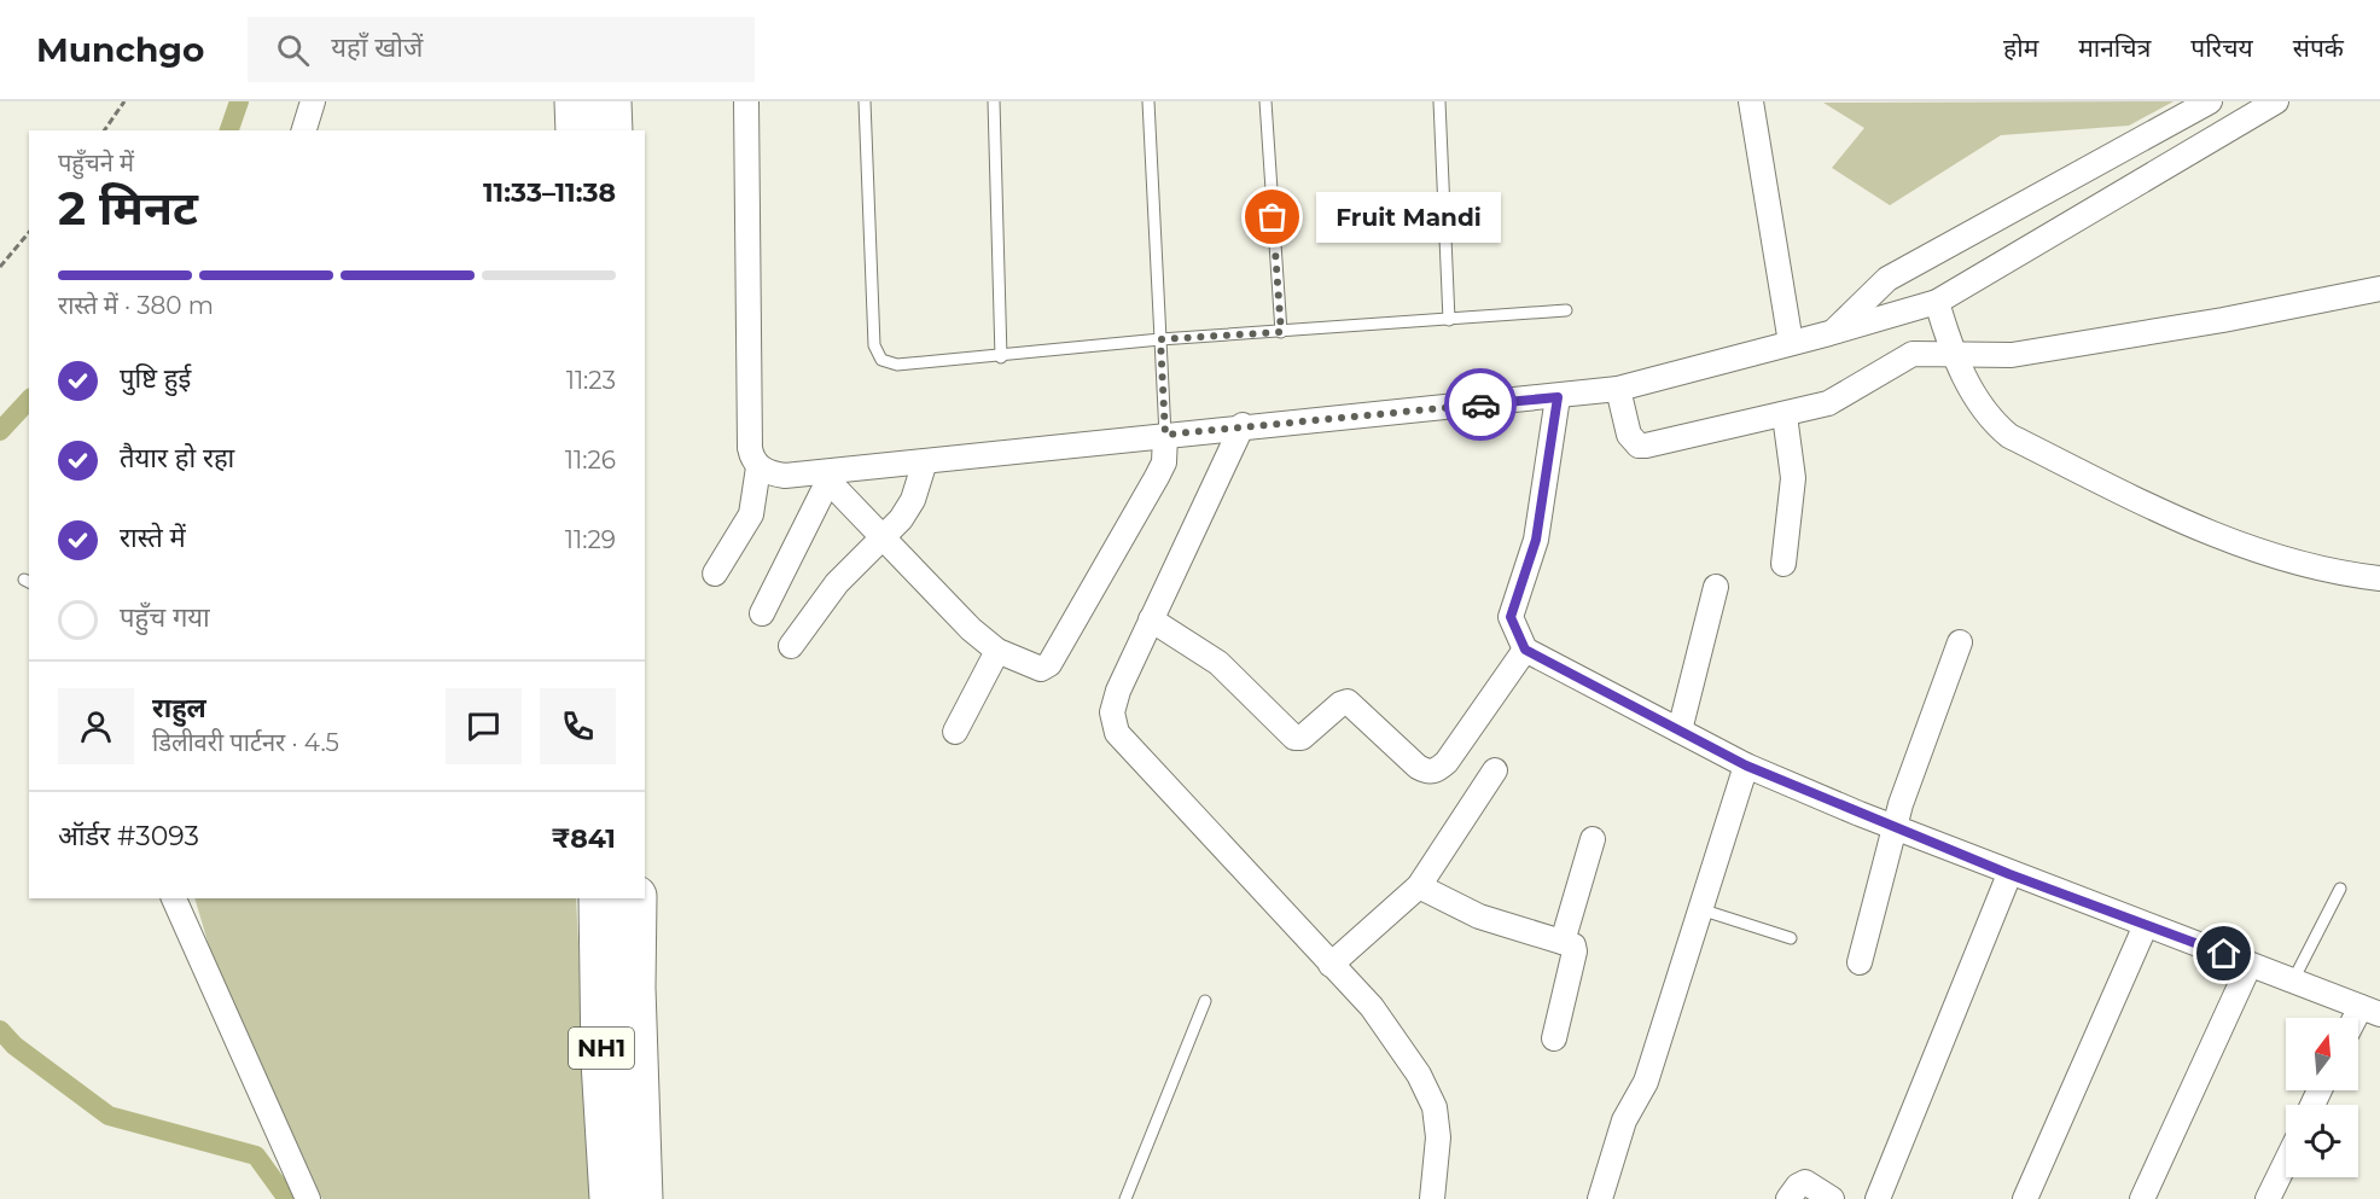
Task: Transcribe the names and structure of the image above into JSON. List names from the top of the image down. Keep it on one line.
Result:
{"streets":{"highway":["NH1"]},"places":["Fruit Mandi"],"north":"top","page":{"header":"Munchgo","search":"यहाँ खोजें","nav":["होम","मानचित्र","परिचय","संपर्क"],"heading":["2 मिनट","पहुँचने में","11:33–11:38"],"panel":["राहुल","डिलीवरी पार्टनर · 4.5","ऑर्डर #3093","₹841"],"bubble":"Fruit Mandi","bar":"रास्ते में · 380 m","list":[["पुष्टि हुई","11:23"],["तैयार हो रहा","11:26"],["रास्ते में","11:29"],"पहुँच गया"]}}
